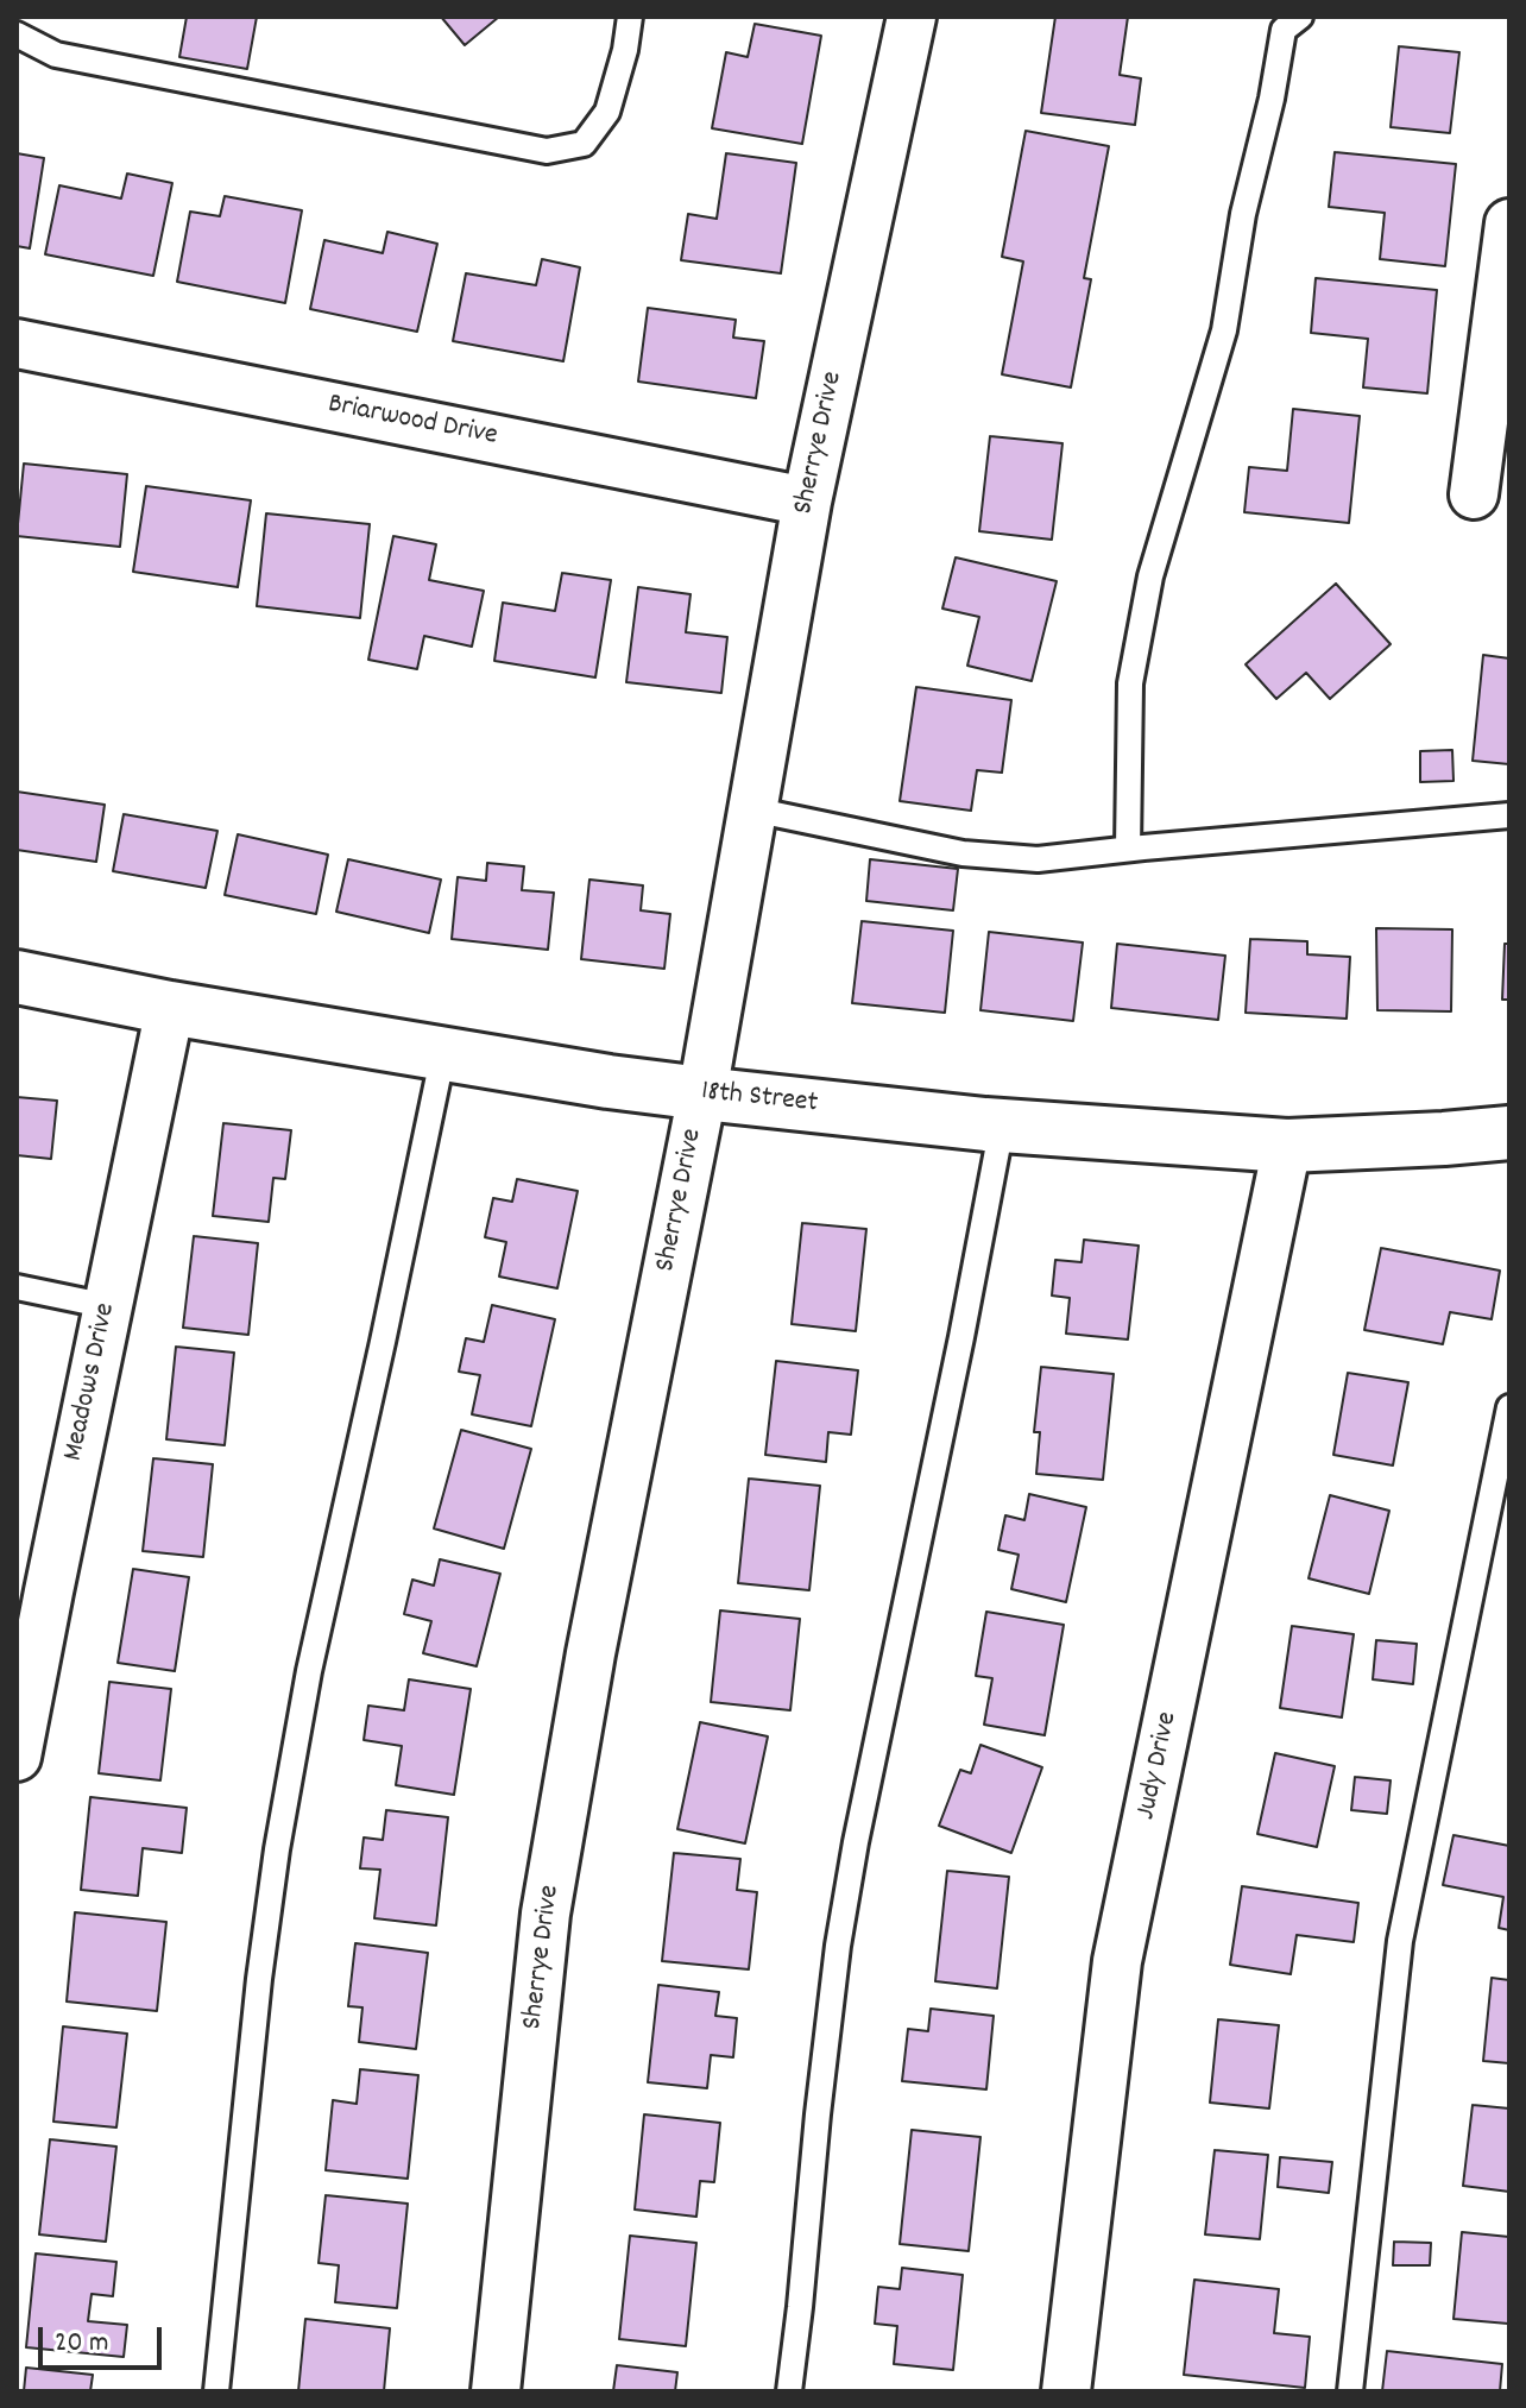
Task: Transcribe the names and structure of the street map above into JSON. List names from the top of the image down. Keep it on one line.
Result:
{"streets":{"street":["Briarwood Drive","Sherrye Drive","18th Street","Meadows Drive","Judy Drive"]},"crossings":[["Briarwood Drive","Sherrye Drive"],["Sherrye Drive","18th Street"],["18th Street","Meadows Drive"],["18th Street","Judy Drive"]],"scale_bar":"20 m"}
